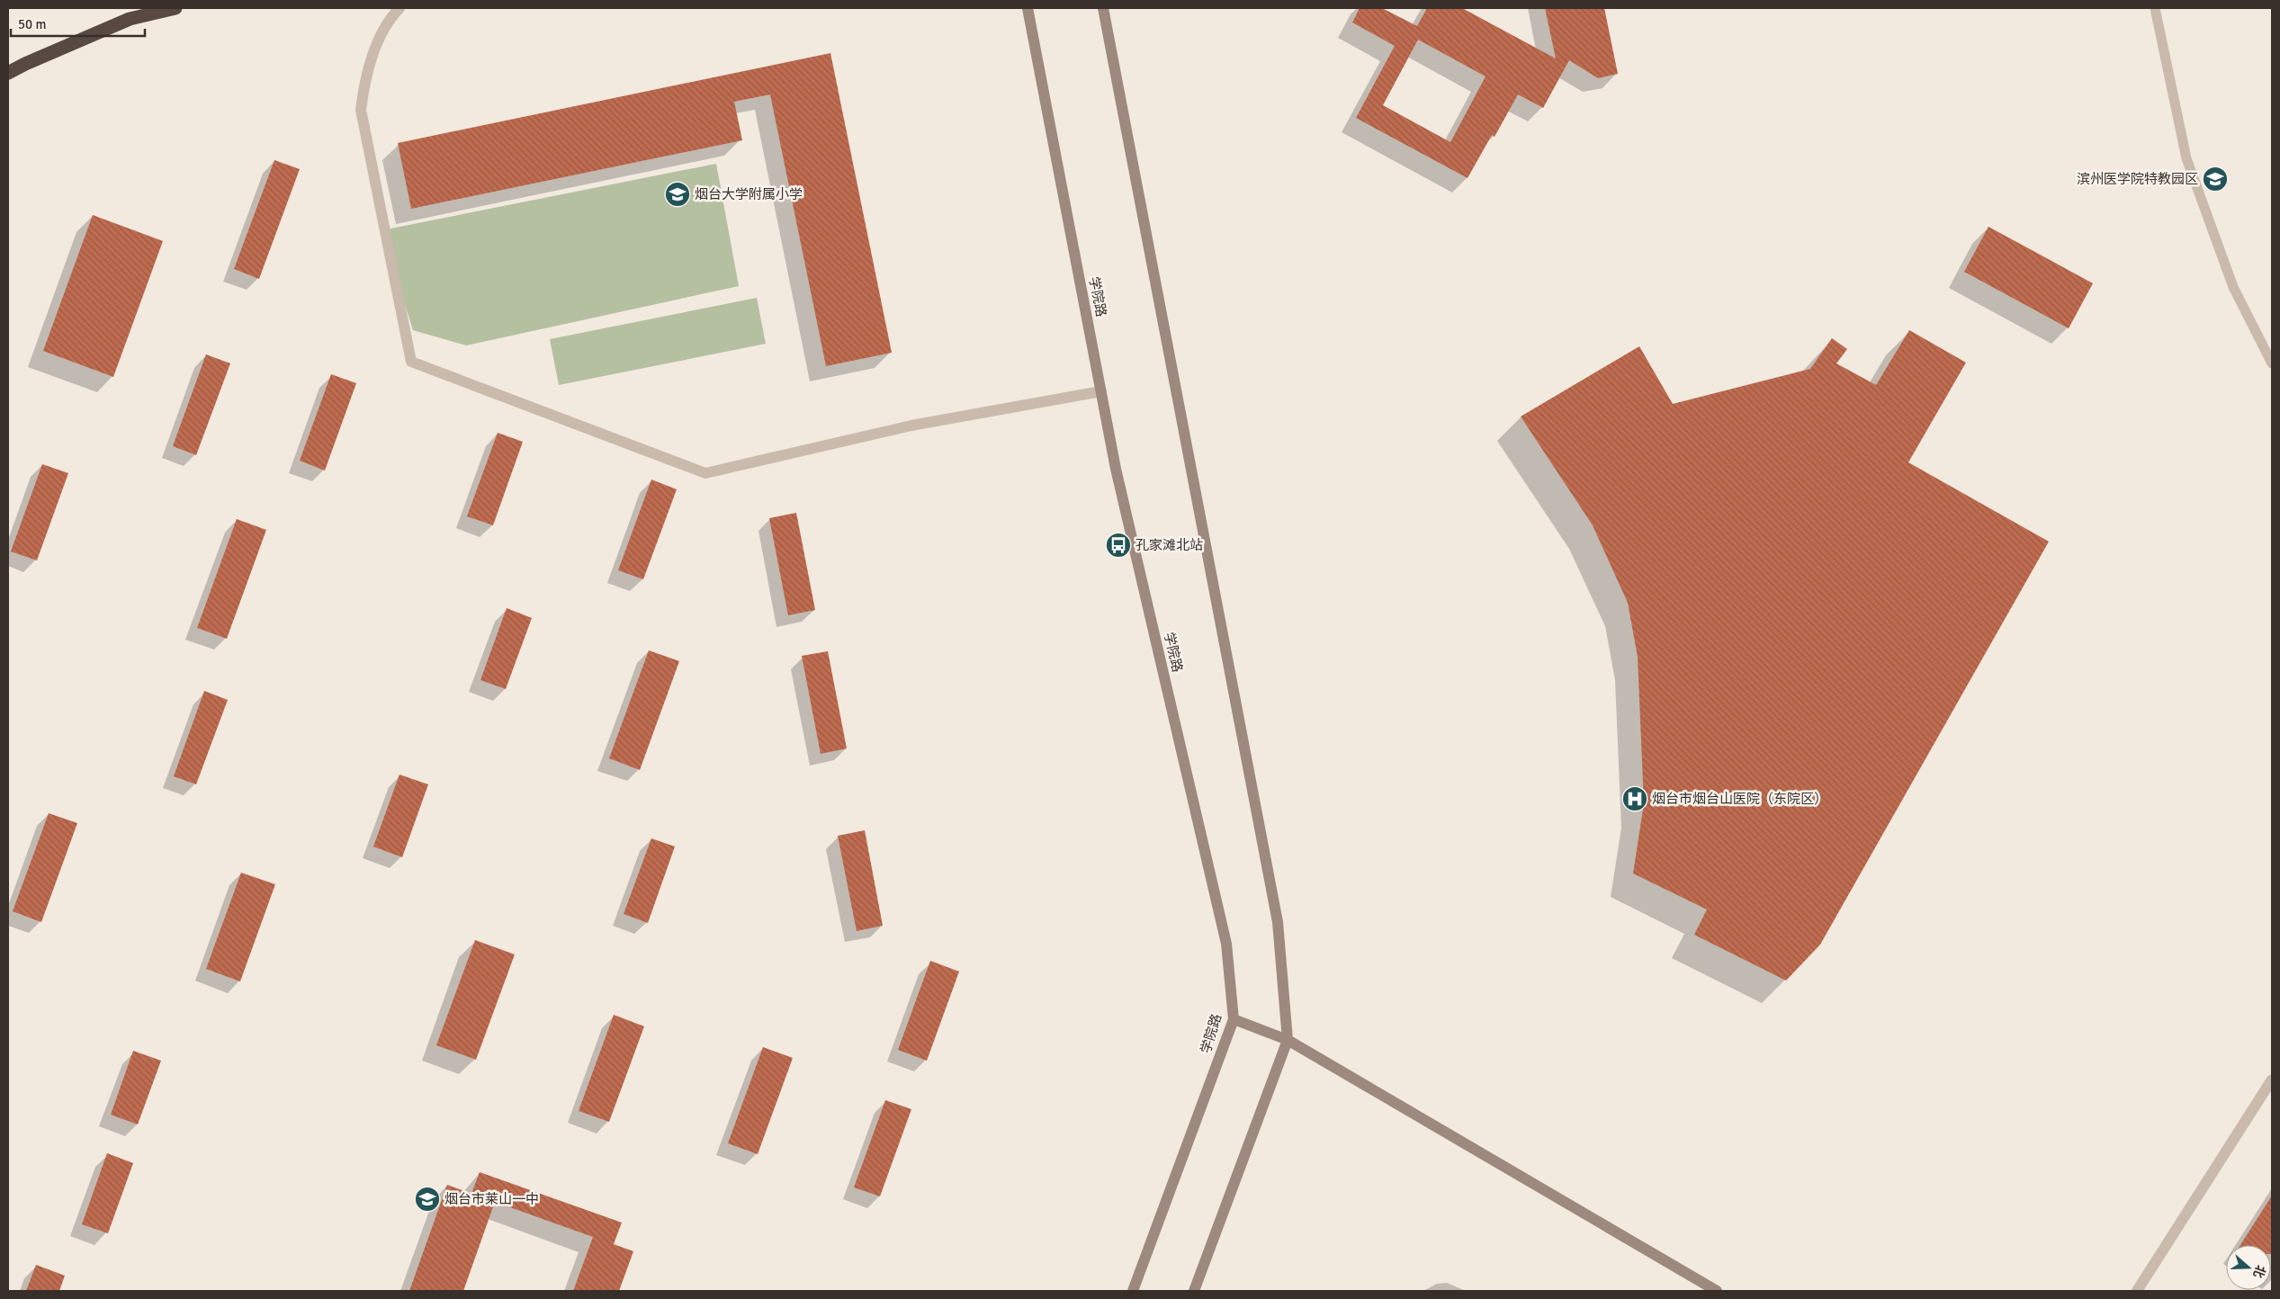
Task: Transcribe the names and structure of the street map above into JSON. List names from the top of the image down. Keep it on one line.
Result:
{"streets":{"main road":["学院路"]},"places":{"school or university":["滨州医学院特教园区","烟台大学附属小学","烟台市莱山一中"],"bus stop":["孔家滩北站"],"hospital":["烟台市烟台山医院（东院区）"]},"scale_bar":"50 m","north":"right"}
